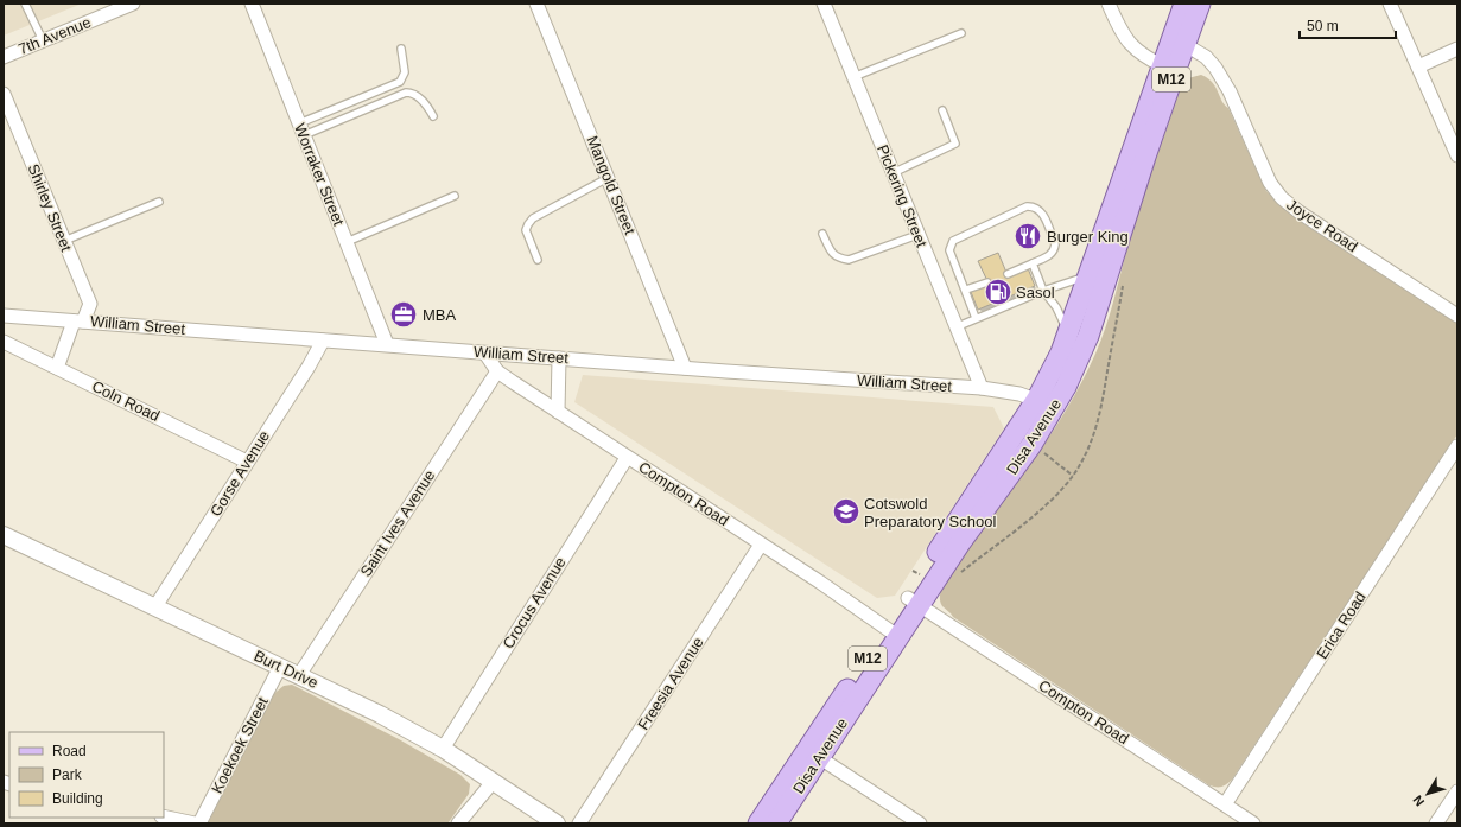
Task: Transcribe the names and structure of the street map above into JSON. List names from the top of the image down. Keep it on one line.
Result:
{"streets":{"main road":["M12","Disa Avenue"],"street":["7th Avenue","Worraker Street","Mangold Street","Pickering Street","Shirley Street","Joyce Road","William Street","Coln Road","Gorse Avenue","Compton Road","Saint Ives Avenue","Crocus Avenue","Erica Road","Burt Drive","Freesia Avenue","Koekoek Street"]},"crossings":[["Worraker Street","William Street"],["Mangold Street","William Street"],["Pickering Street","William Street"],["Shirley Street","William Street"],["Shirley Street","Coln Road"],["Joyce Road","Disa Avenue"],["William Street","Disa Avenue"],["William Street","Gorse Avenue"],["William Street","Compton Road"],["Coln Road","Gorse Avenue"],["Disa Avenue","Compton Road"],["Gorse Avenue","Burt Drive"],["Compton Road","Saint Ives Avenue"],["Compton Road","Crocus Avenue"],["Compton Road","Erica Road"],["Compton Road","Freesia Avenue"],["Saint Ives Avenue","Burt Drive"],["Crocus Avenue","Burt Drive"],["Burt Drive","Koekoek Street"]],"places":{"restaurant":["Burger King"],"fuel station":["Sasol"],"office":["MBA"],"school or university":["Cotswold Preparatory School"]},"legend":["Road","Park","Building"],"scale_bar":"50 m","north":"bottom left"}
